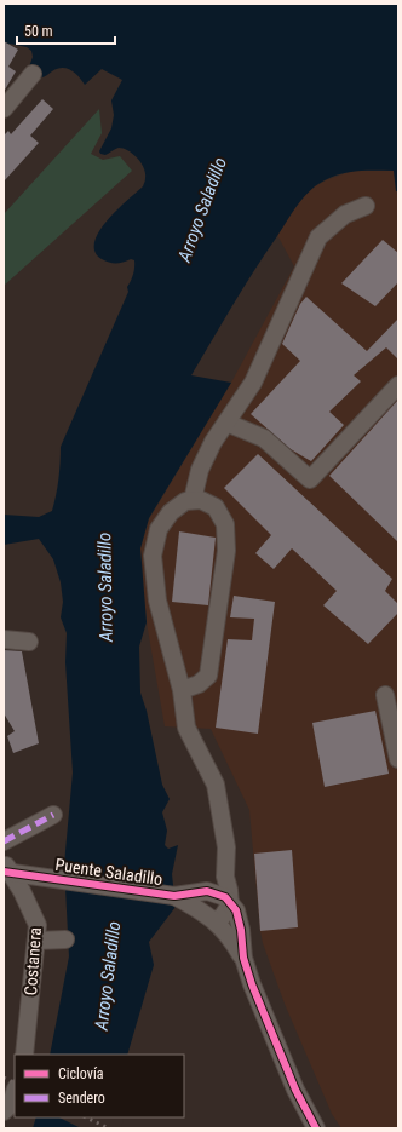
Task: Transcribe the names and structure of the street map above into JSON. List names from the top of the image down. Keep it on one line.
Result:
{"streets":{"street":["Puente Saladillo","Costanera"]},"crossings":[["Puente Saladillo","Costanera"]],"water":["Arroyo Saladillo"],"legend":["Ciclovía","Sendero"],"scale_bar":"50 m"}
